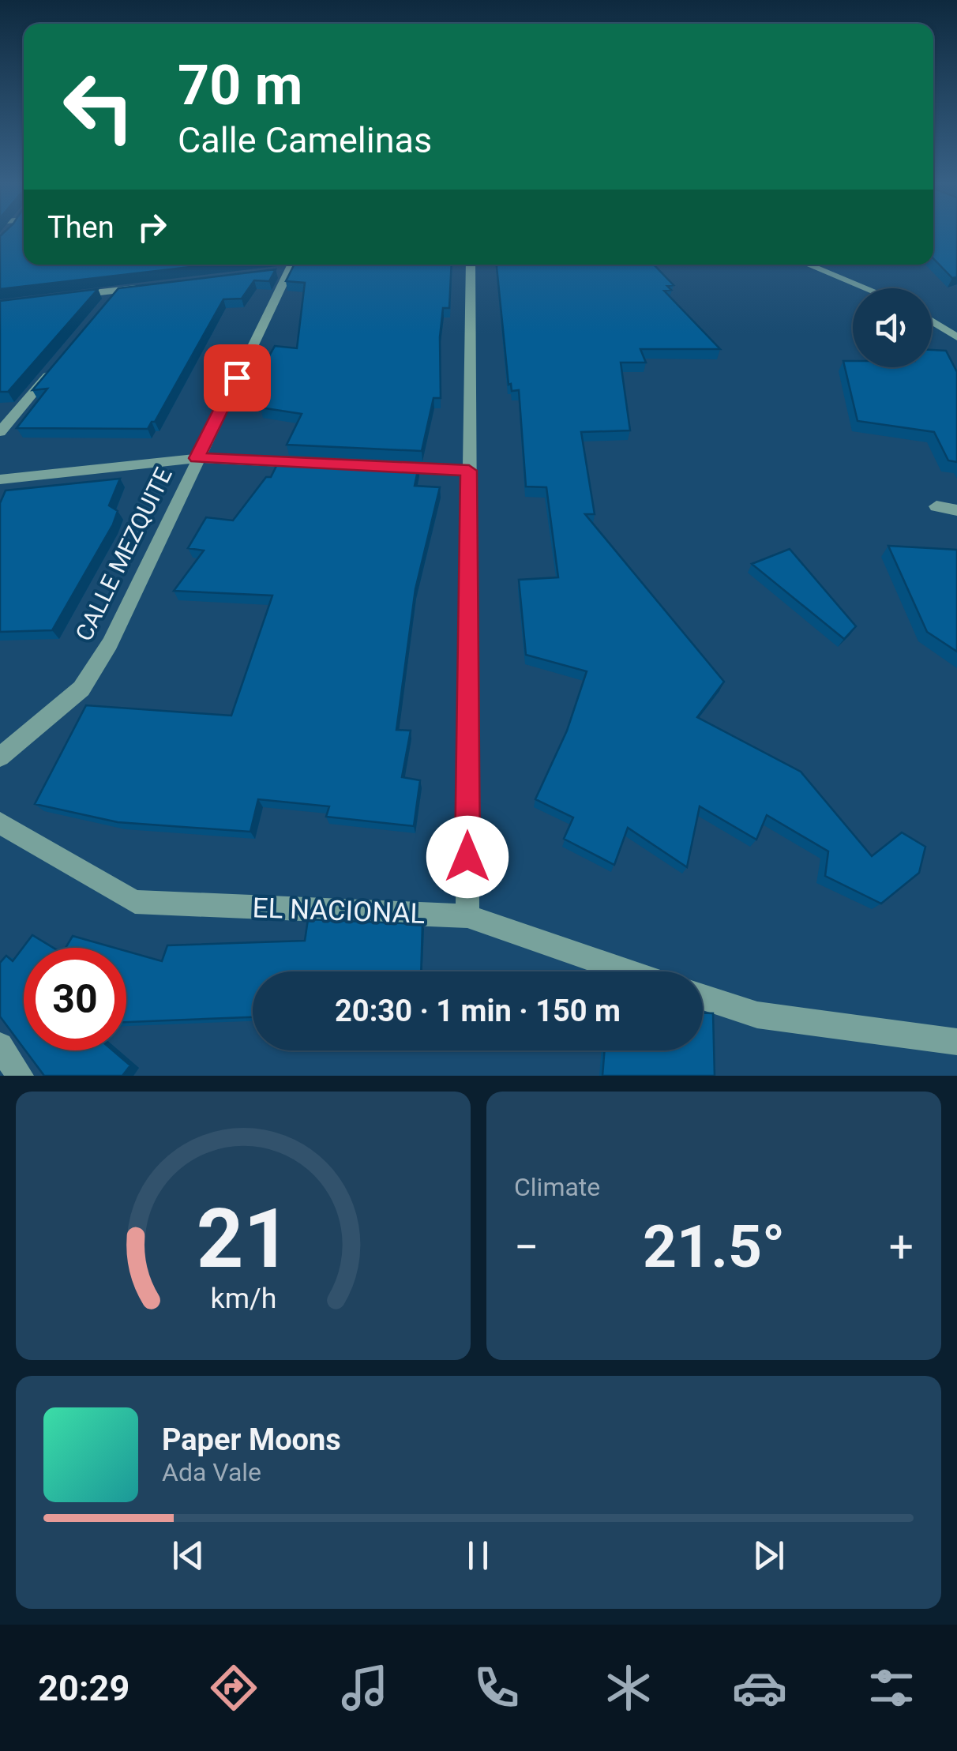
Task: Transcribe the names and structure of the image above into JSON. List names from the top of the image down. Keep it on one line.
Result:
{"streets":{"street":["CALLE MEZQUITE","EL NACIONAL"]},"page":{"turn":["70 m","Calle Camelinas"],"then":"Then","limit":"30","trip":"20:30 · 1 min · 150 m","tile":"Climate","heat":["−","21.5°","+"],"song":["Paper Moons","Ada Vale"],"tabs":"20:29","gauge":["21","km/h"]}}
